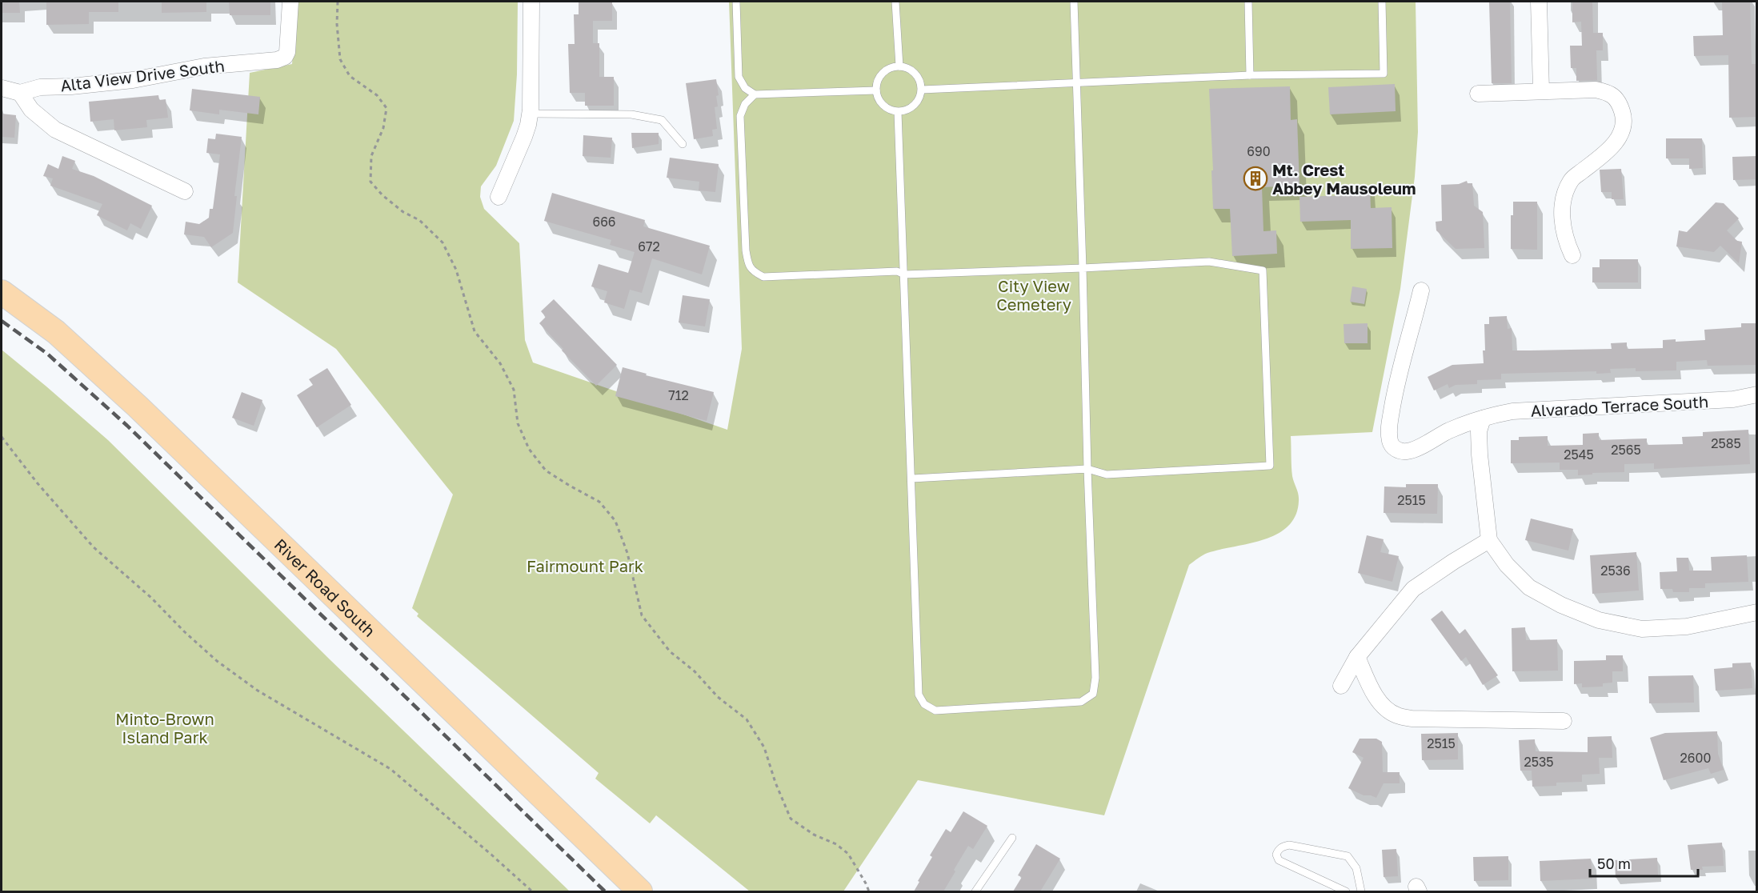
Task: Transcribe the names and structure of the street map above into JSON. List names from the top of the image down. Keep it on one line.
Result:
{"streets":{"main road":["River Road South"],"street":["Alta View Drive South","Alvarado Terrace South"]},"parks":["City View Cemetery","Fairmount Park","Minto-Brown Island Park"],"places":{"building":["Mt. Crest Abbey Mausoleum"]},"house_numbers":["690","666","672","712","2585","2565","2545","2515","2536","2515","2600","2535"],"scale_bar":"50 m"}
